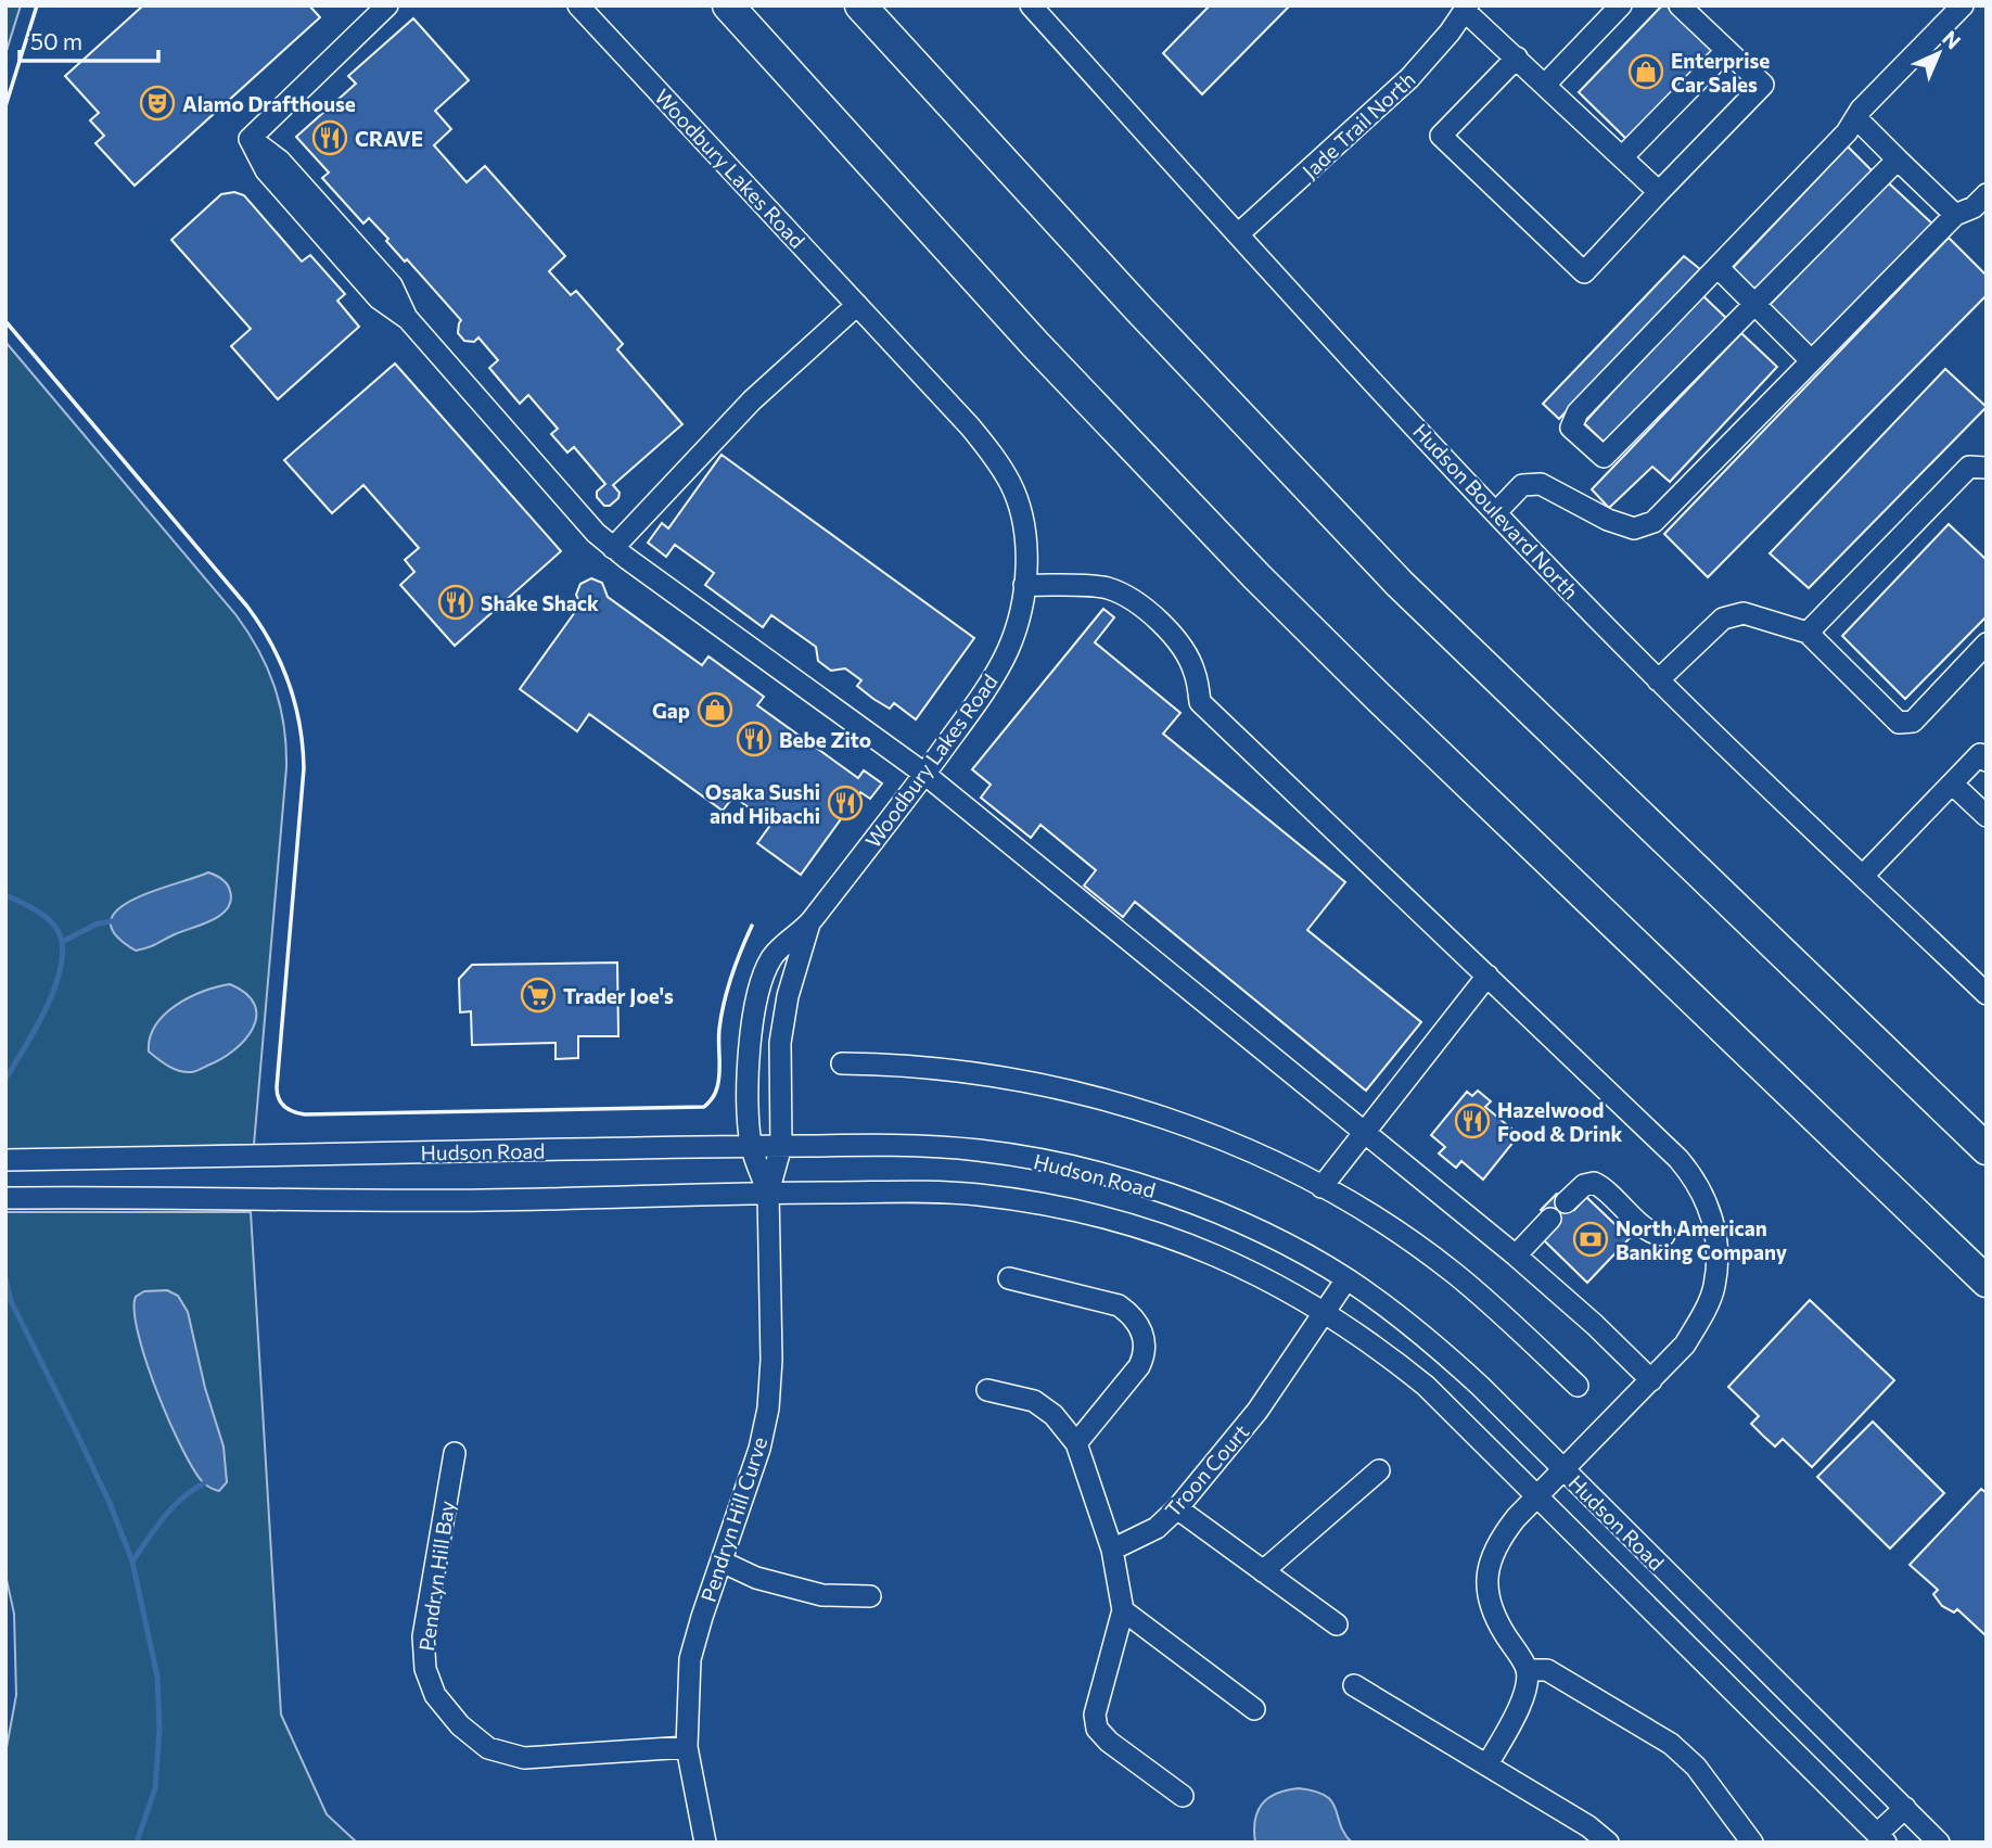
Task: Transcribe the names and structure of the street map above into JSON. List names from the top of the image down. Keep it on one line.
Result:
{"streets":{"street":["Jade Trail North","Woodbury Lakes Road","Hudson Boulevard North","Hudson Road","Troon Court","Pendryn Hill Curve","Pendryn Hill Bay"]},"crossings":[["Jade Trail North","Hudson Boulevard North"],["Woodbury Lakes Road","Hudson Road"],["Woodbury Lakes Road","Pendryn Hill Curve"],["Hudson Road","Troon Court"],["Hudson Road","Pendryn Hill Curve"],["Pendryn Hill Curve","Pendryn Hill Bay"]],"places":{"shop":["Enterprise Car Sales","Gap"],"theatre":["Alamo Drafthouse"],"restaurant":["CRAVE","Shake Shack","Bebe Zito","Osaka Sushi and Hibachi","Hazelwood Food & Drink"],"supermarket":["Trader Joe's"],"bank":["North American Banking Company"]},"scale_bar":"50 m","north":"top right"}
